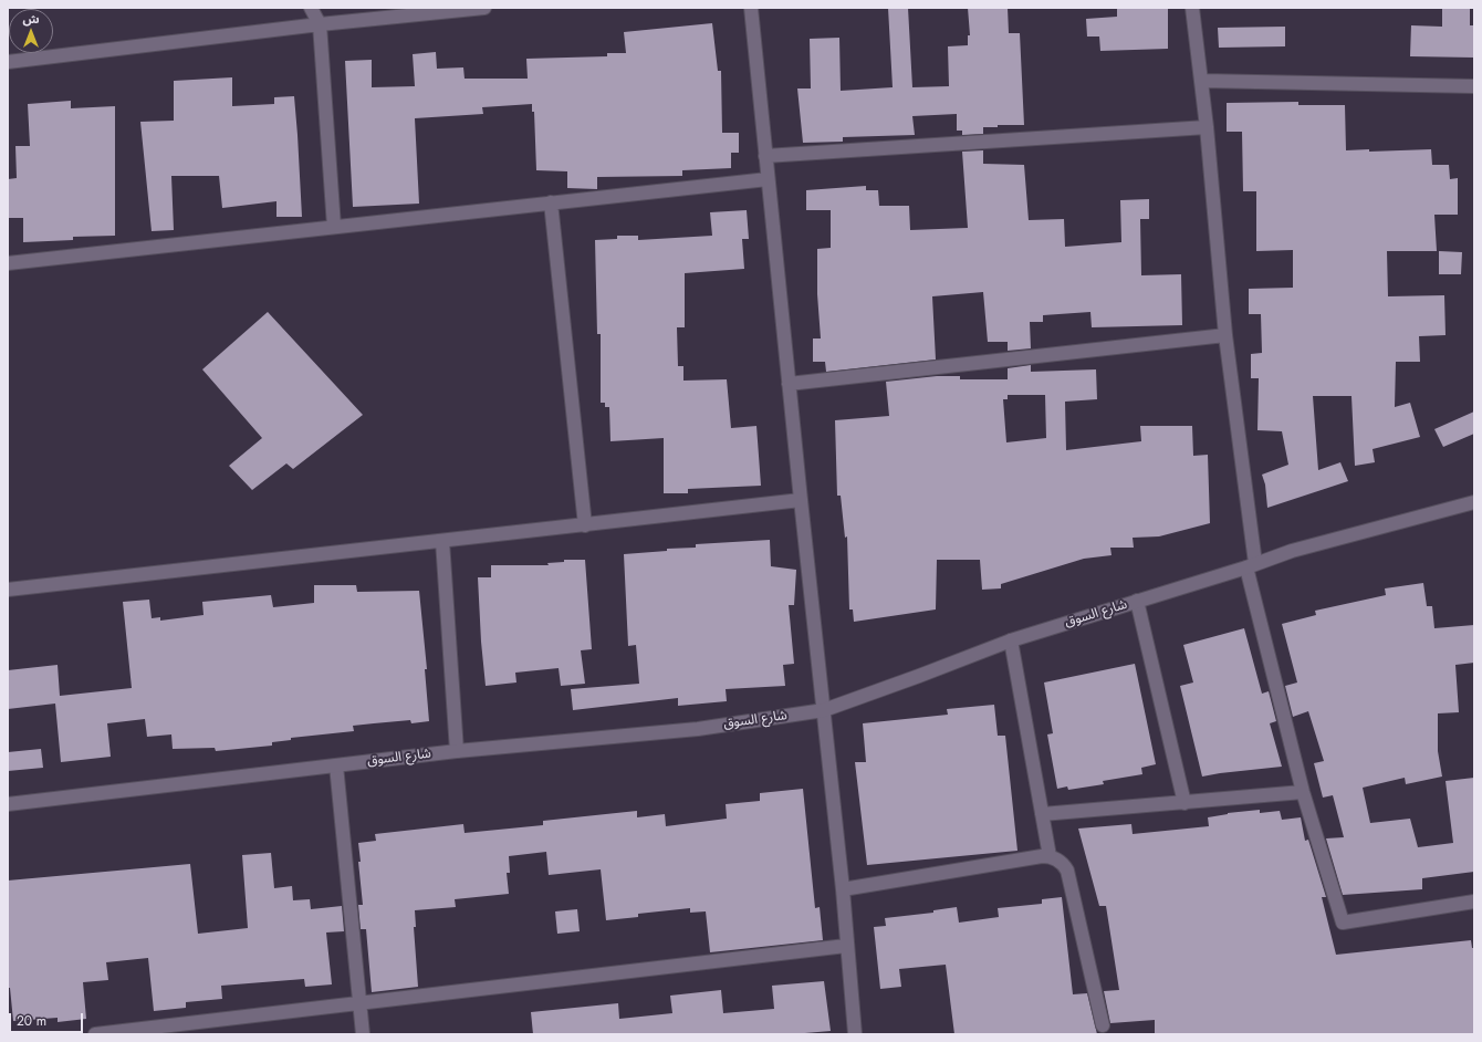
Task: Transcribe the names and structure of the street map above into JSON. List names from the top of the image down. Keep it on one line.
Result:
{"streets":{"street":["شارع السوق"]},"scale_bar":"20 m","north":"top"}
